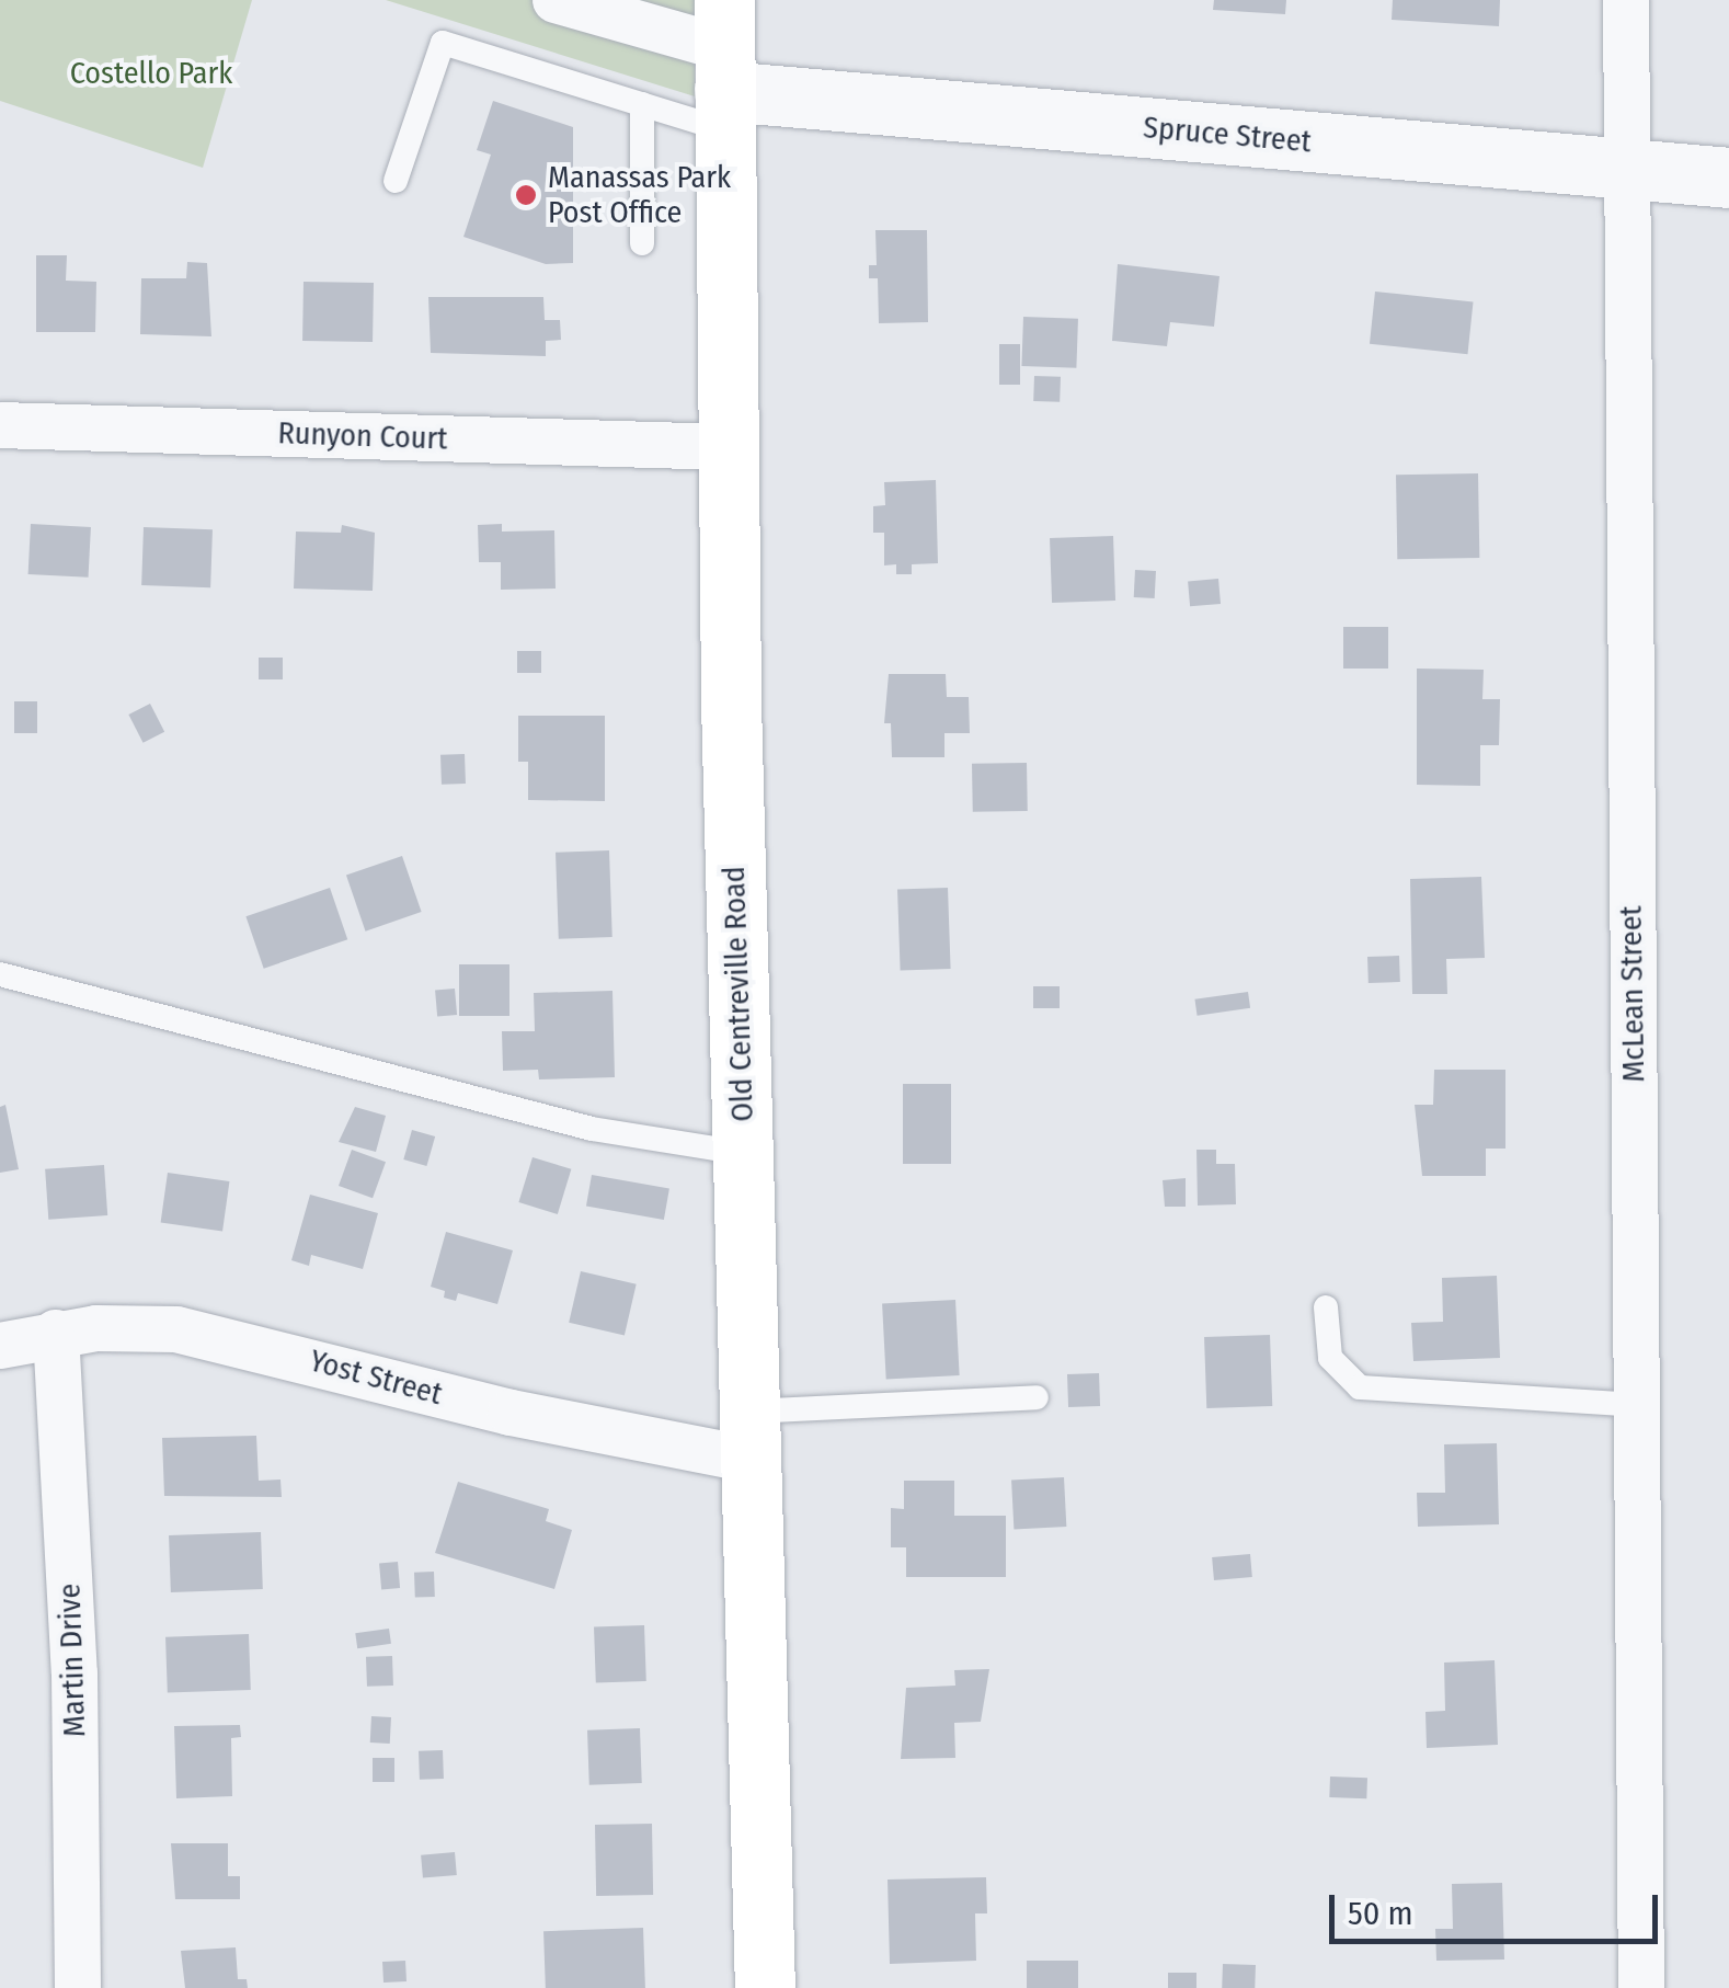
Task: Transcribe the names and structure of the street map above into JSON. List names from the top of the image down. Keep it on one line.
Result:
{"streets":{"main road":["Old Centreville Road"],"street":["Spruce Street","Runyon Court","McLean Street","Yost Street","Martin Drive"]},"crossings":[["Spruce Street","Old Centreville Road"],["Spruce Street","McLean Street"],["Runyon Court","Old Centreville Road"],["Old Centreville Road","Yost Street"],["Yost Street","Martin Drive"]],"parks":["Costello Park"],"places":["Manassas Park Post Office"],"scale_bar":"50 m"}
